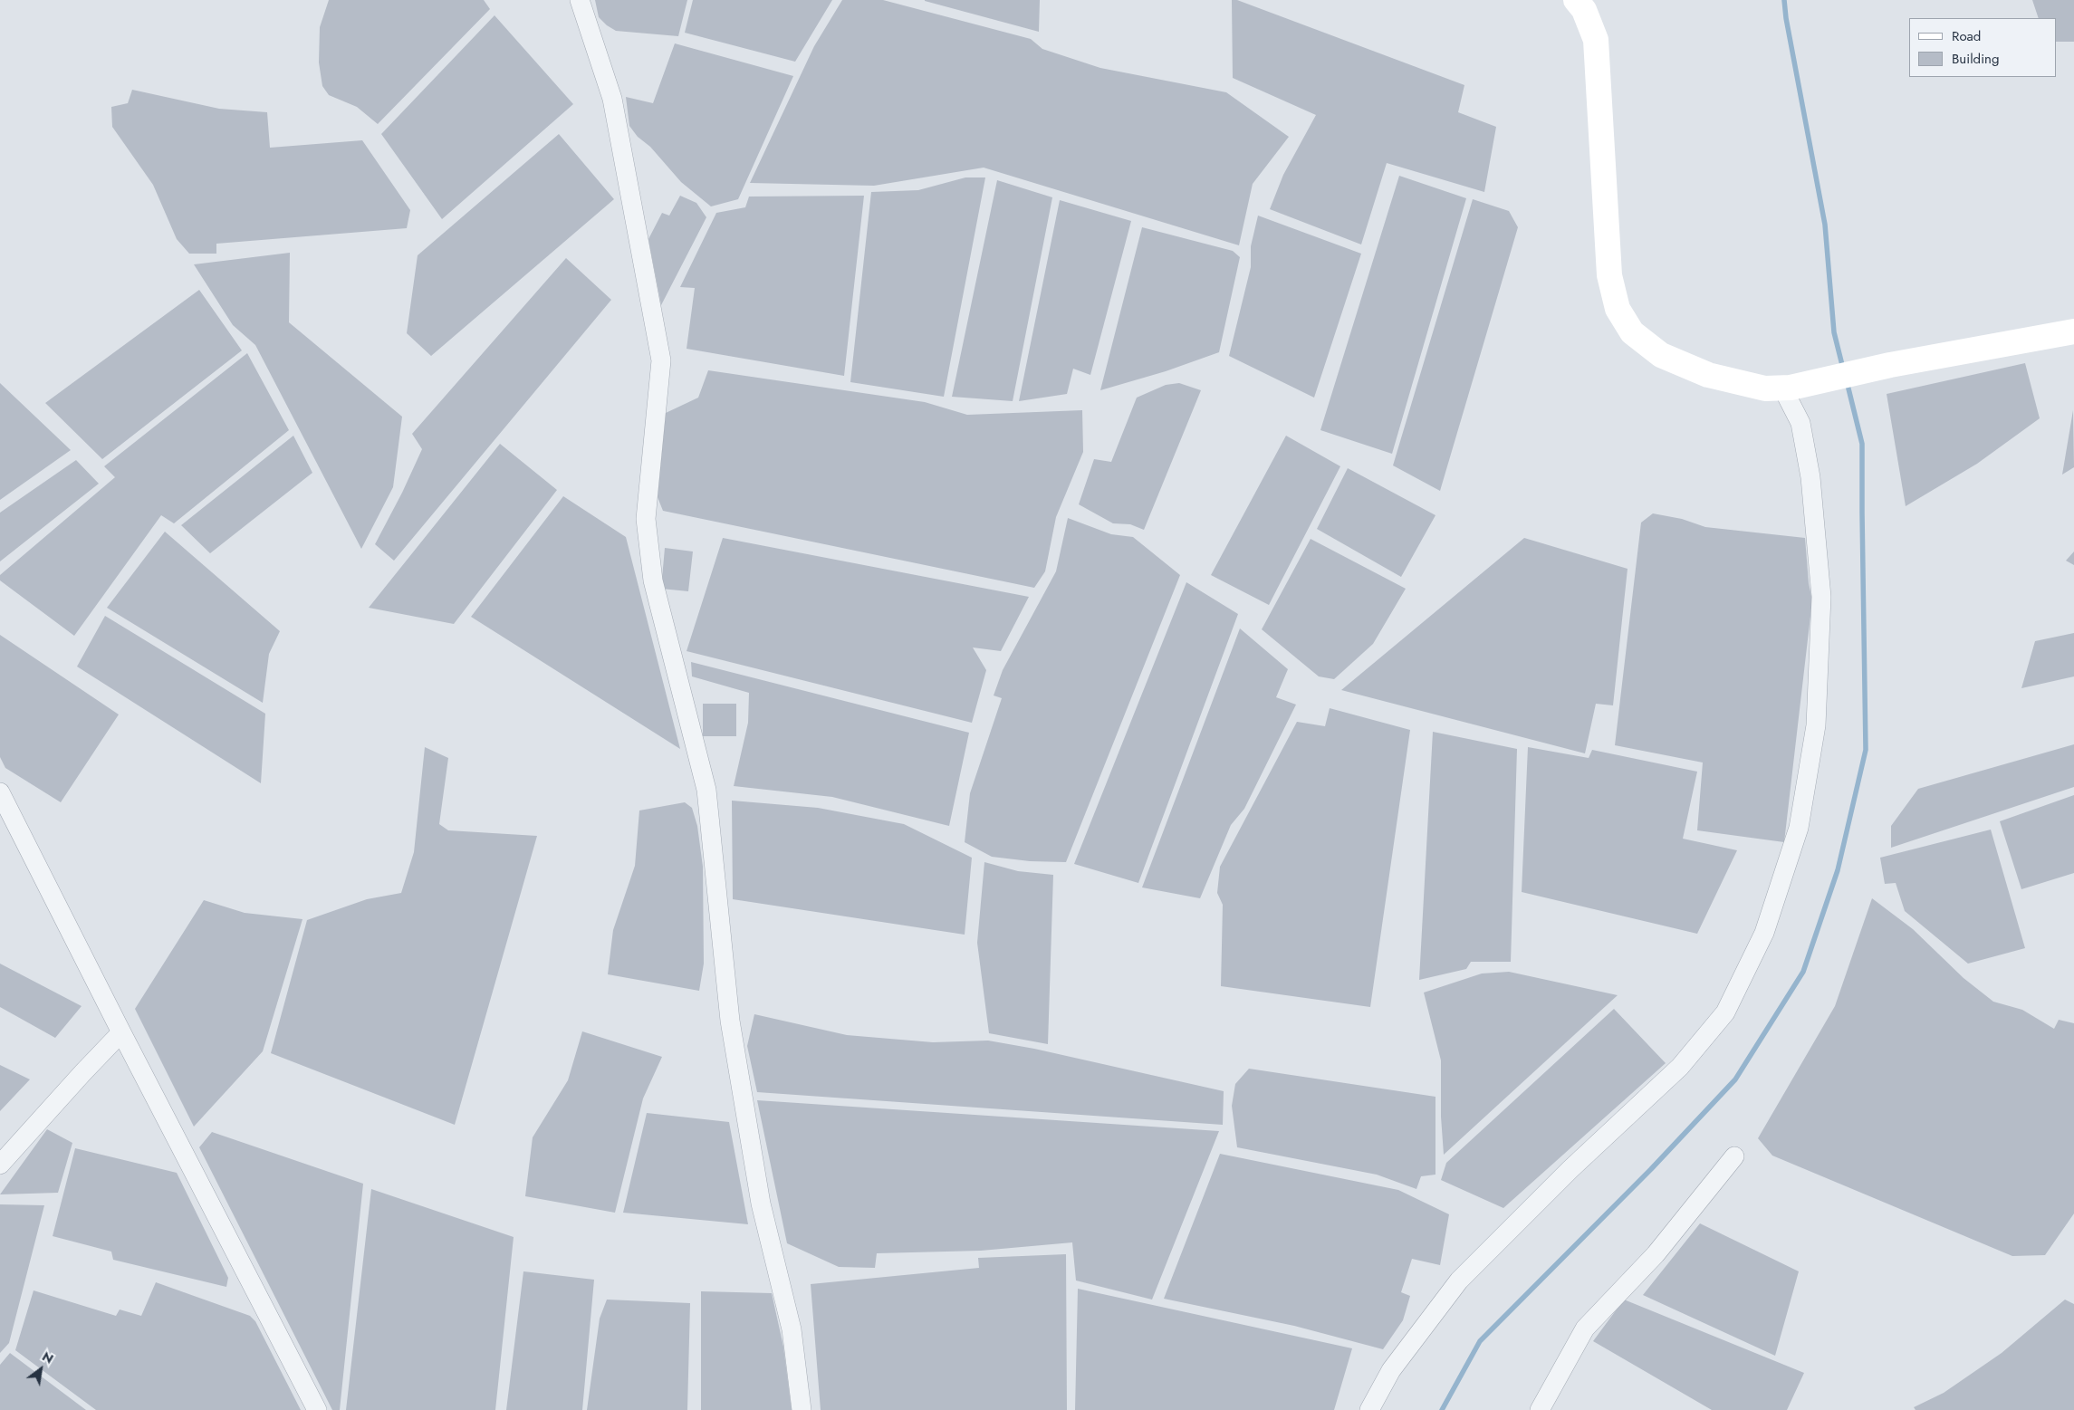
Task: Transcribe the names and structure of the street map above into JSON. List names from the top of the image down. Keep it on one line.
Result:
{"legend":["Road","Building"],"north":"top right"}
